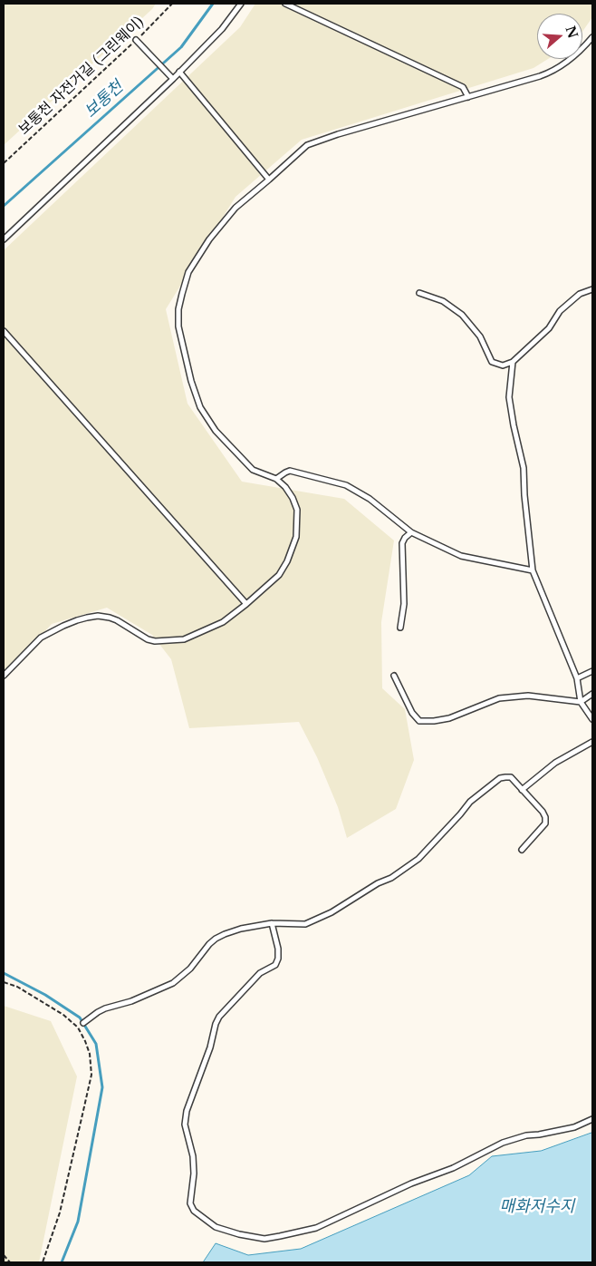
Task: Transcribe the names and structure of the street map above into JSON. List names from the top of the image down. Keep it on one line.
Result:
{"streets":{"path":["보통천 자전거길 (그린웨이)"]},"water":["보통천","매화저수지"],"north":"right"}
